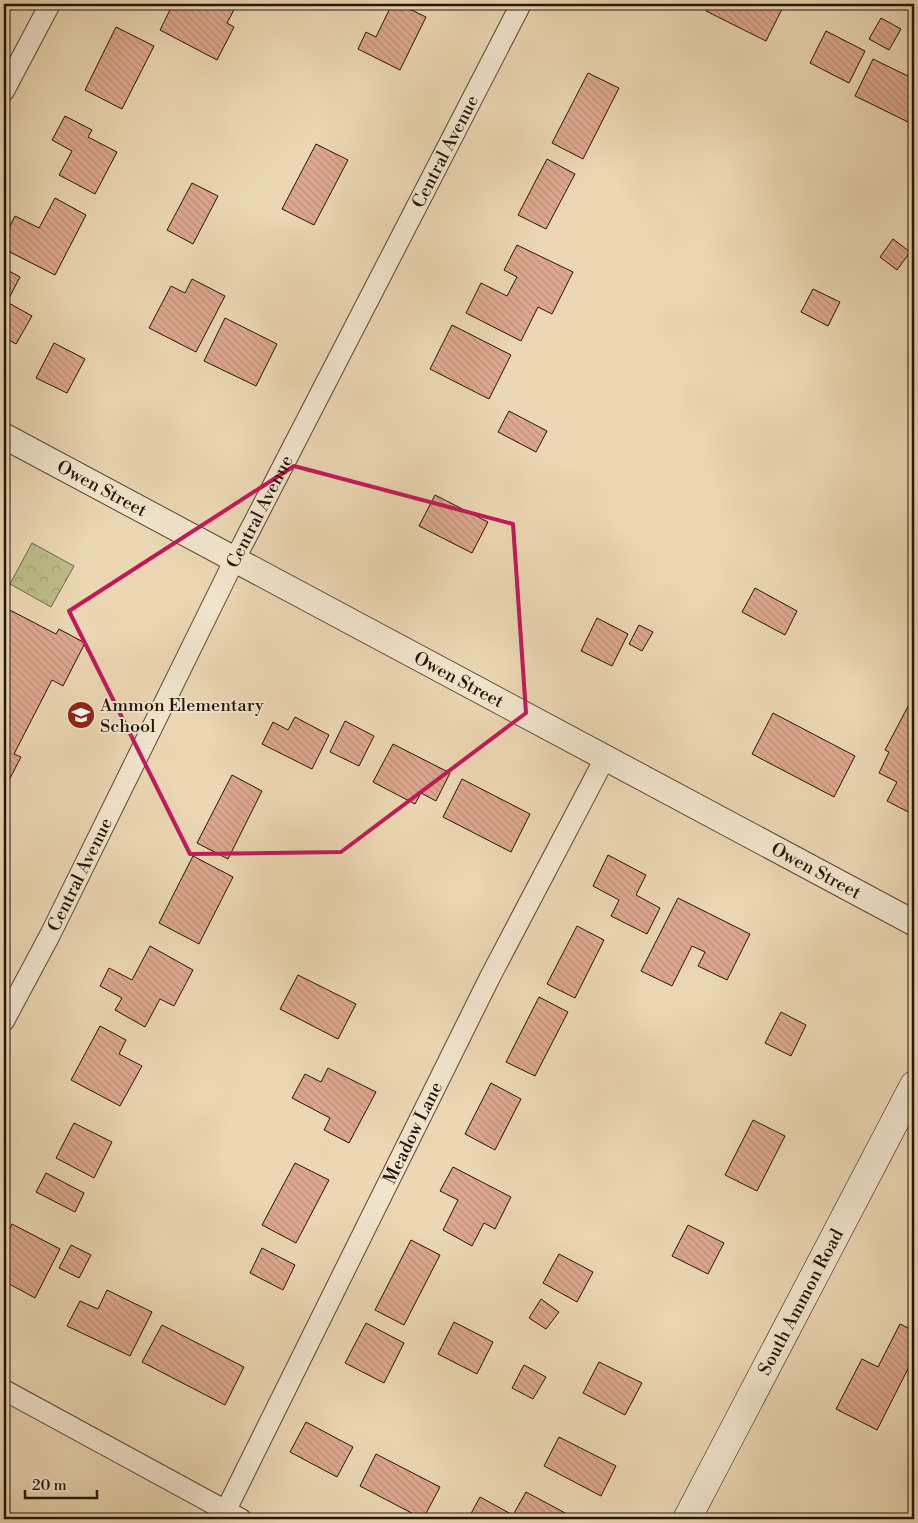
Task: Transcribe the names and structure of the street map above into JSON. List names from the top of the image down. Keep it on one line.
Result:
{"streets":{"main road":["South Ammon Road"],"street":["Central Avenue","Owen Street","Meadow Lane"]},"crossings":[["Central Avenue","Owen Street"],["Owen Street","Meadow Lane"]],"places":{"school or university":["Ammon Elementary School"]},"scale_bar":"20 m"}
